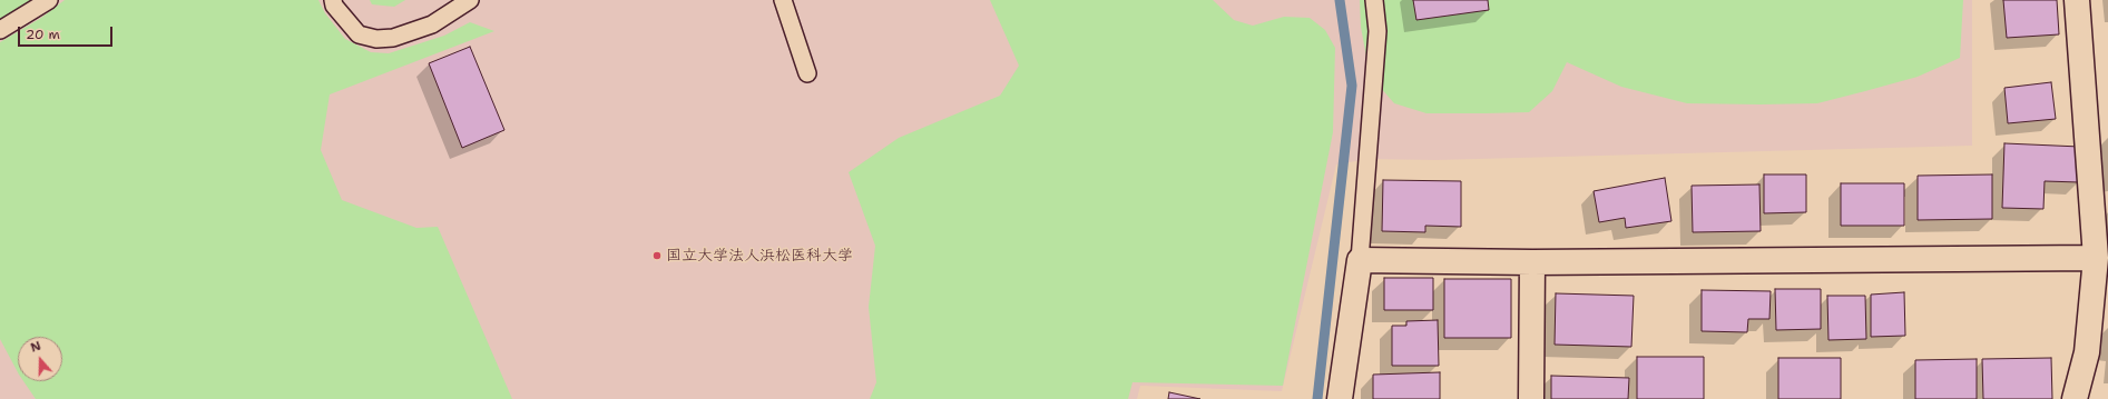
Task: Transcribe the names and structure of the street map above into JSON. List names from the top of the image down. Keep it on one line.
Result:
{"places":["国立大学法人浜松医科大学"],"scale_bar":"20 m","north":"top"}
